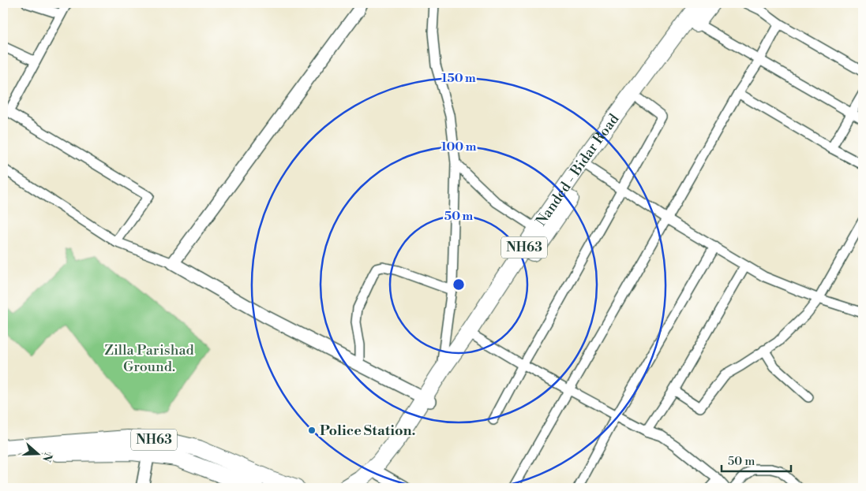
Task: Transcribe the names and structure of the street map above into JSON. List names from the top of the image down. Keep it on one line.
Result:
{"streets":{"highway":["Nanded - Bidar Road","NH63"]},"parks":["Zilla Parishad Ground."],"places":["Police Station."],"scale_bar":"50 m","north":"right","rings":["150 m","100 m","50 m"]}
